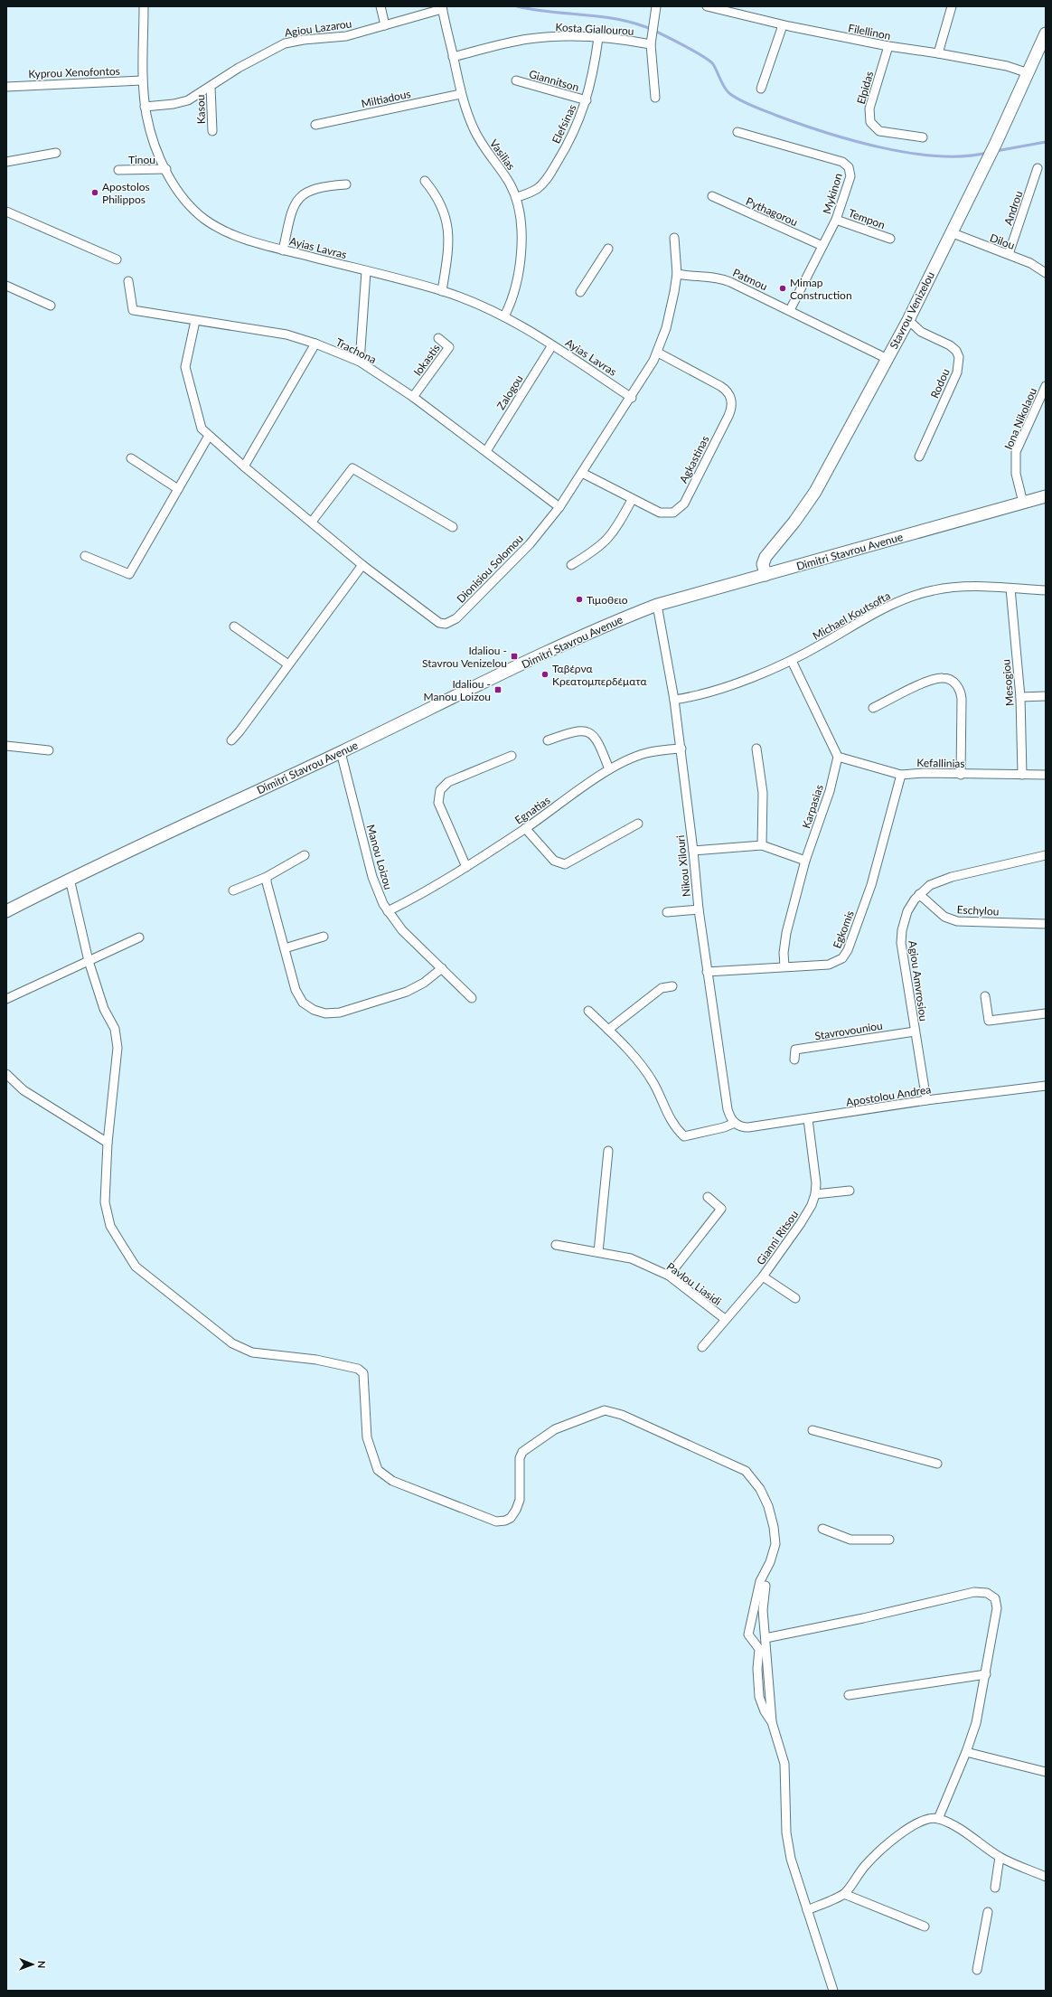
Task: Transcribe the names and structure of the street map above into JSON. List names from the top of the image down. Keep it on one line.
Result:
{"streets":{"main road":["Stavrou Venizelou","Dimitri Stavrou Avenue"],"street":["Agiou Lazarou","Kosta Giallourou","Filellinon","Kyprou Xenofontos","Giannitson","Elpidas","Miltiadous","Kasou","Elefsinas","Vasilias","Tinou","Mykinon","Androu","Pythagorou","Tempon","Dilou","Ayias Lavras","Patmou","Trachona","Iokastis","Rodou","Zalogou","Iona Nikolaou","Agkastinas","Dionisiou Solomou","Michael Koutsofta","Mesogiou","Kefallinias","Karpasias","Egnatias","Manou Loizou","Nikou Xilouri","Eschylou","Egkomis","Agiou Amvrosiou","Stavrovouniou","Apostolou Andrea","Gianni Ritsou","Pavlou Liasidi"]},"crossings":[["Agiou Lazarou","Kasou"],["Agiou Lazarou","Vasilias"],["Agiou Lazarou","Ayias Lavras"],["Kosta Giallourou","Elefsinas"],["Kosta Giallourou","Vasilias"],["Filellinon","Elpidas"],["Filellinon","Stavrou Venizelou"],["Kyprou Xenofontos","Ayias Lavras"],["Giannitson","Elefsinas"],["Miltiadous","Vasilias"],["Elefsinas","Vasilias"],["Vasilias","Ayias Lavras"],["Tinou","Ayias Lavras"],["Mykinon","Pythagorou"],["Mykinon","Tempon"],["Mykinon","Patmou"],["Androu","Dilou"],["Dilou","Stavrou Venizelou"],["Ayias Lavras","Zalogou"],["Ayias Lavras","Dionisiou Solomou"],["Patmou","Stavrou Venizelou"],["Patmou","Dionisiou Solomou"],["Stavrou Venizelou","Rodou"],["Stavrou Venizelou","Dimitri Stavrou Avenue"],["Trachona","Iokastis"],["Trachona","Zalogou"],["Trachona","Dionisiou Solomou"],["Iona Nikolaou","Dimitri Stavrou Avenue"],["Agkastinas","Dionisiou Solomou"],["Dimitri Stavrou Avenue","Manou Loizou"],["Dimitri Stavrou Avenue","Nikou Xilouri"],["Michael Koutsofta","Mesogiou"],["Michael Koutsofta","Nikou Xilouri"],["Mesogiou","Kefallinias"],["Kefallinias","Karpasias"],["Kefallinias","Egkomis"],["Karpasias","Egkomis"],["Egnatias","Manou Loizou"],["Egnatias","Nikou Xilouri"],["Nikou Xilouri","Egkomis"],["Nikou Xilouri","Apostolou Andrea"],["Eschylou","Agiou Amvrosiou"],["Agiou Amvrosiou","Stavrovouniou"],["Agiou Amvrosiou","Apostolou Andrea"],["Apostolou Andrea","Gianni Ritsou"],["Gianni Ritsou","Pavlou Liasidi"]],"places":{"other":["Apostolos Philippos","Mimap Construction","Τιμοθειο","Ταβέρνα Κρεατομπερδέματα"],"transit":["Idaliou - Stavrou Venizelou","Idaliou - Manou Loizou"]},"north":"right"}
